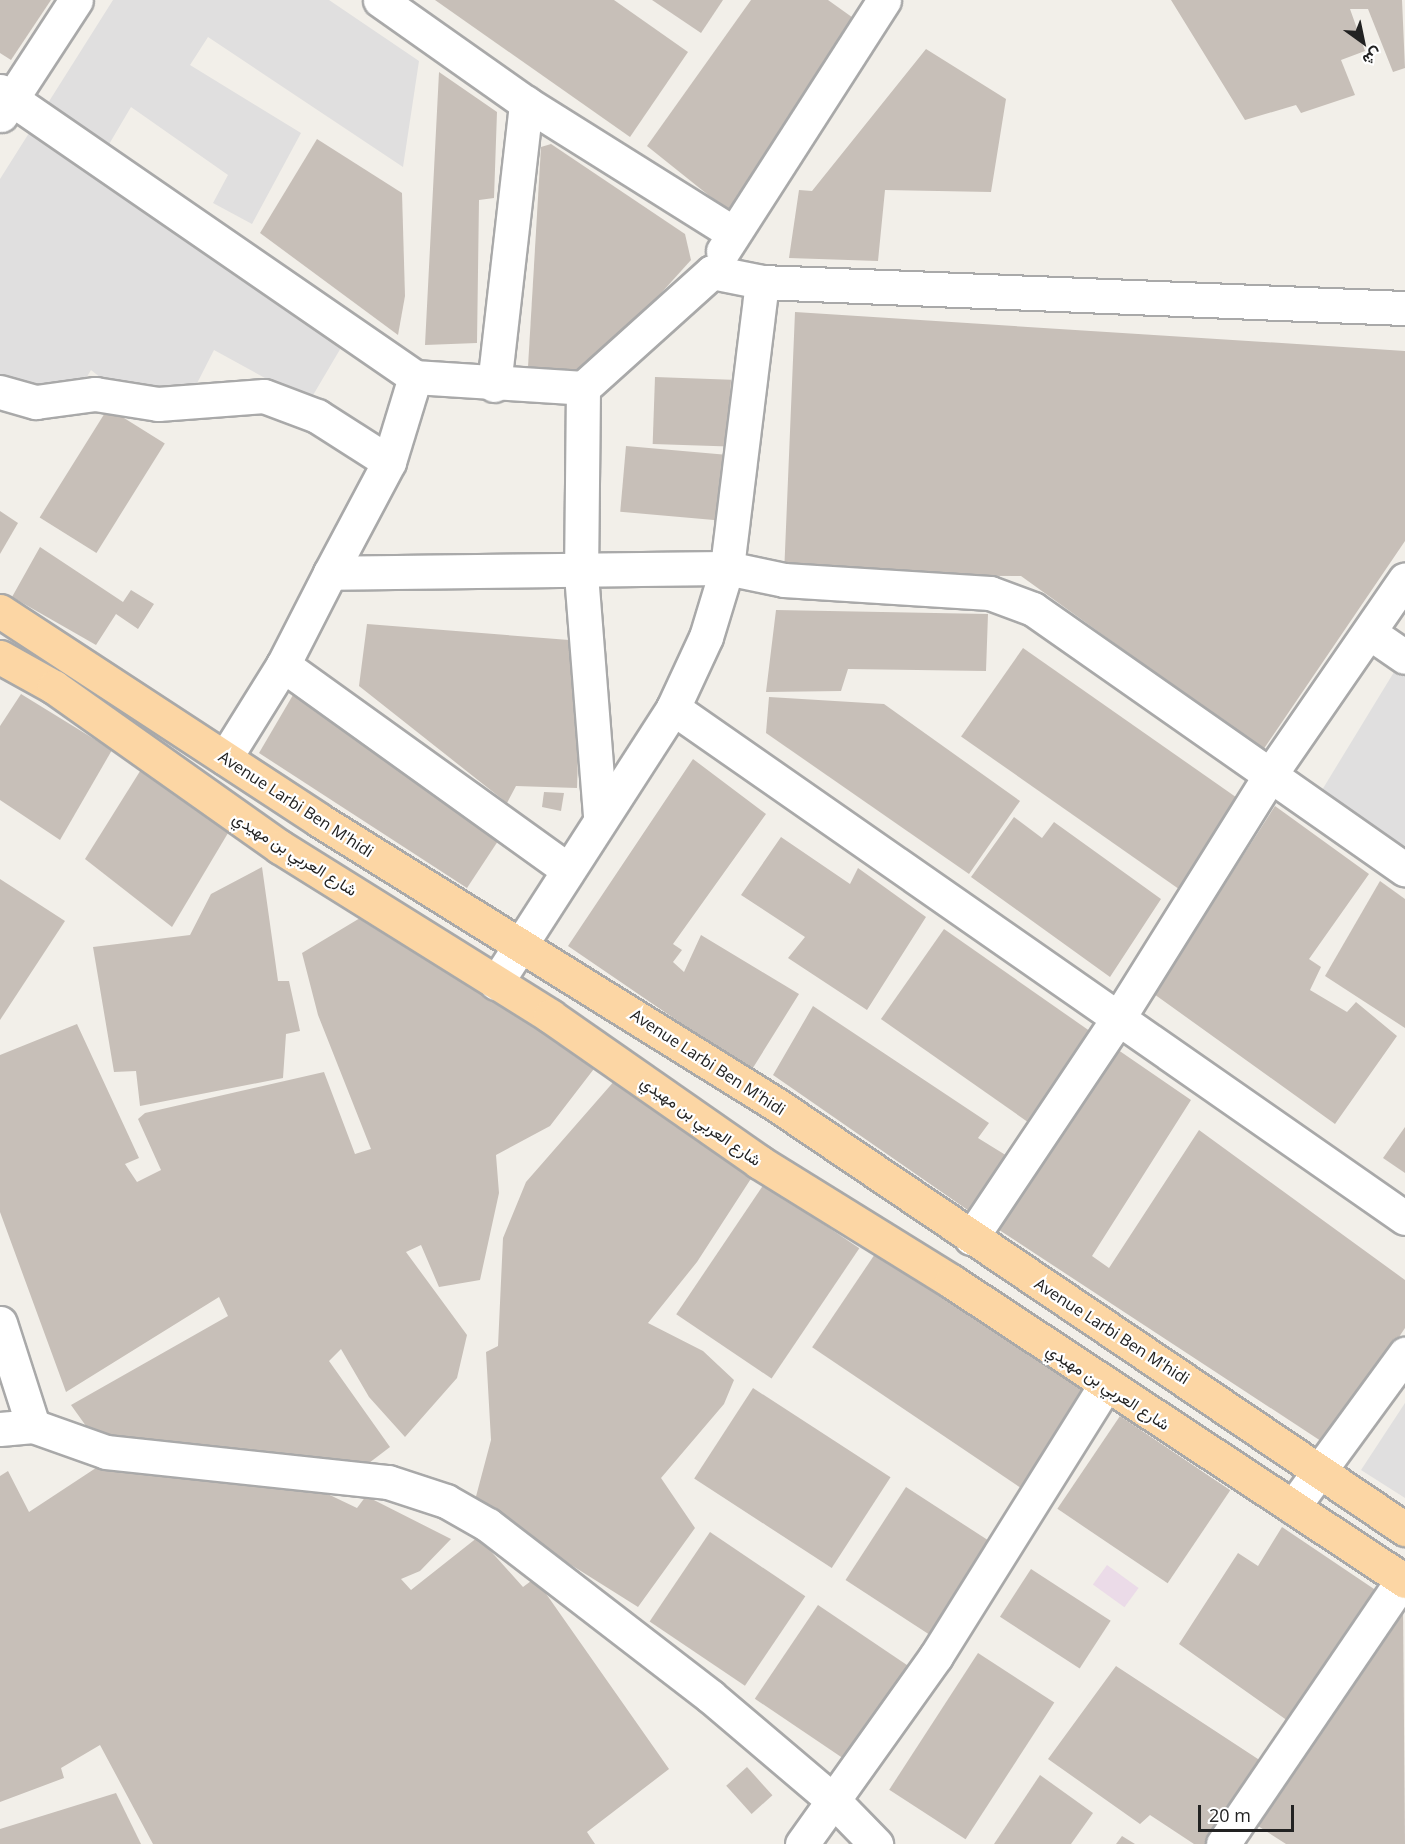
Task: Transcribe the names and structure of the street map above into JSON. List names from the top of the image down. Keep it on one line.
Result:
{"streets":{"main road":["Avenue Larbi Ben M'hidi","شارع العربي بن مهيدي"]},"scale_bar":"20 m","north":"bottom right"}
